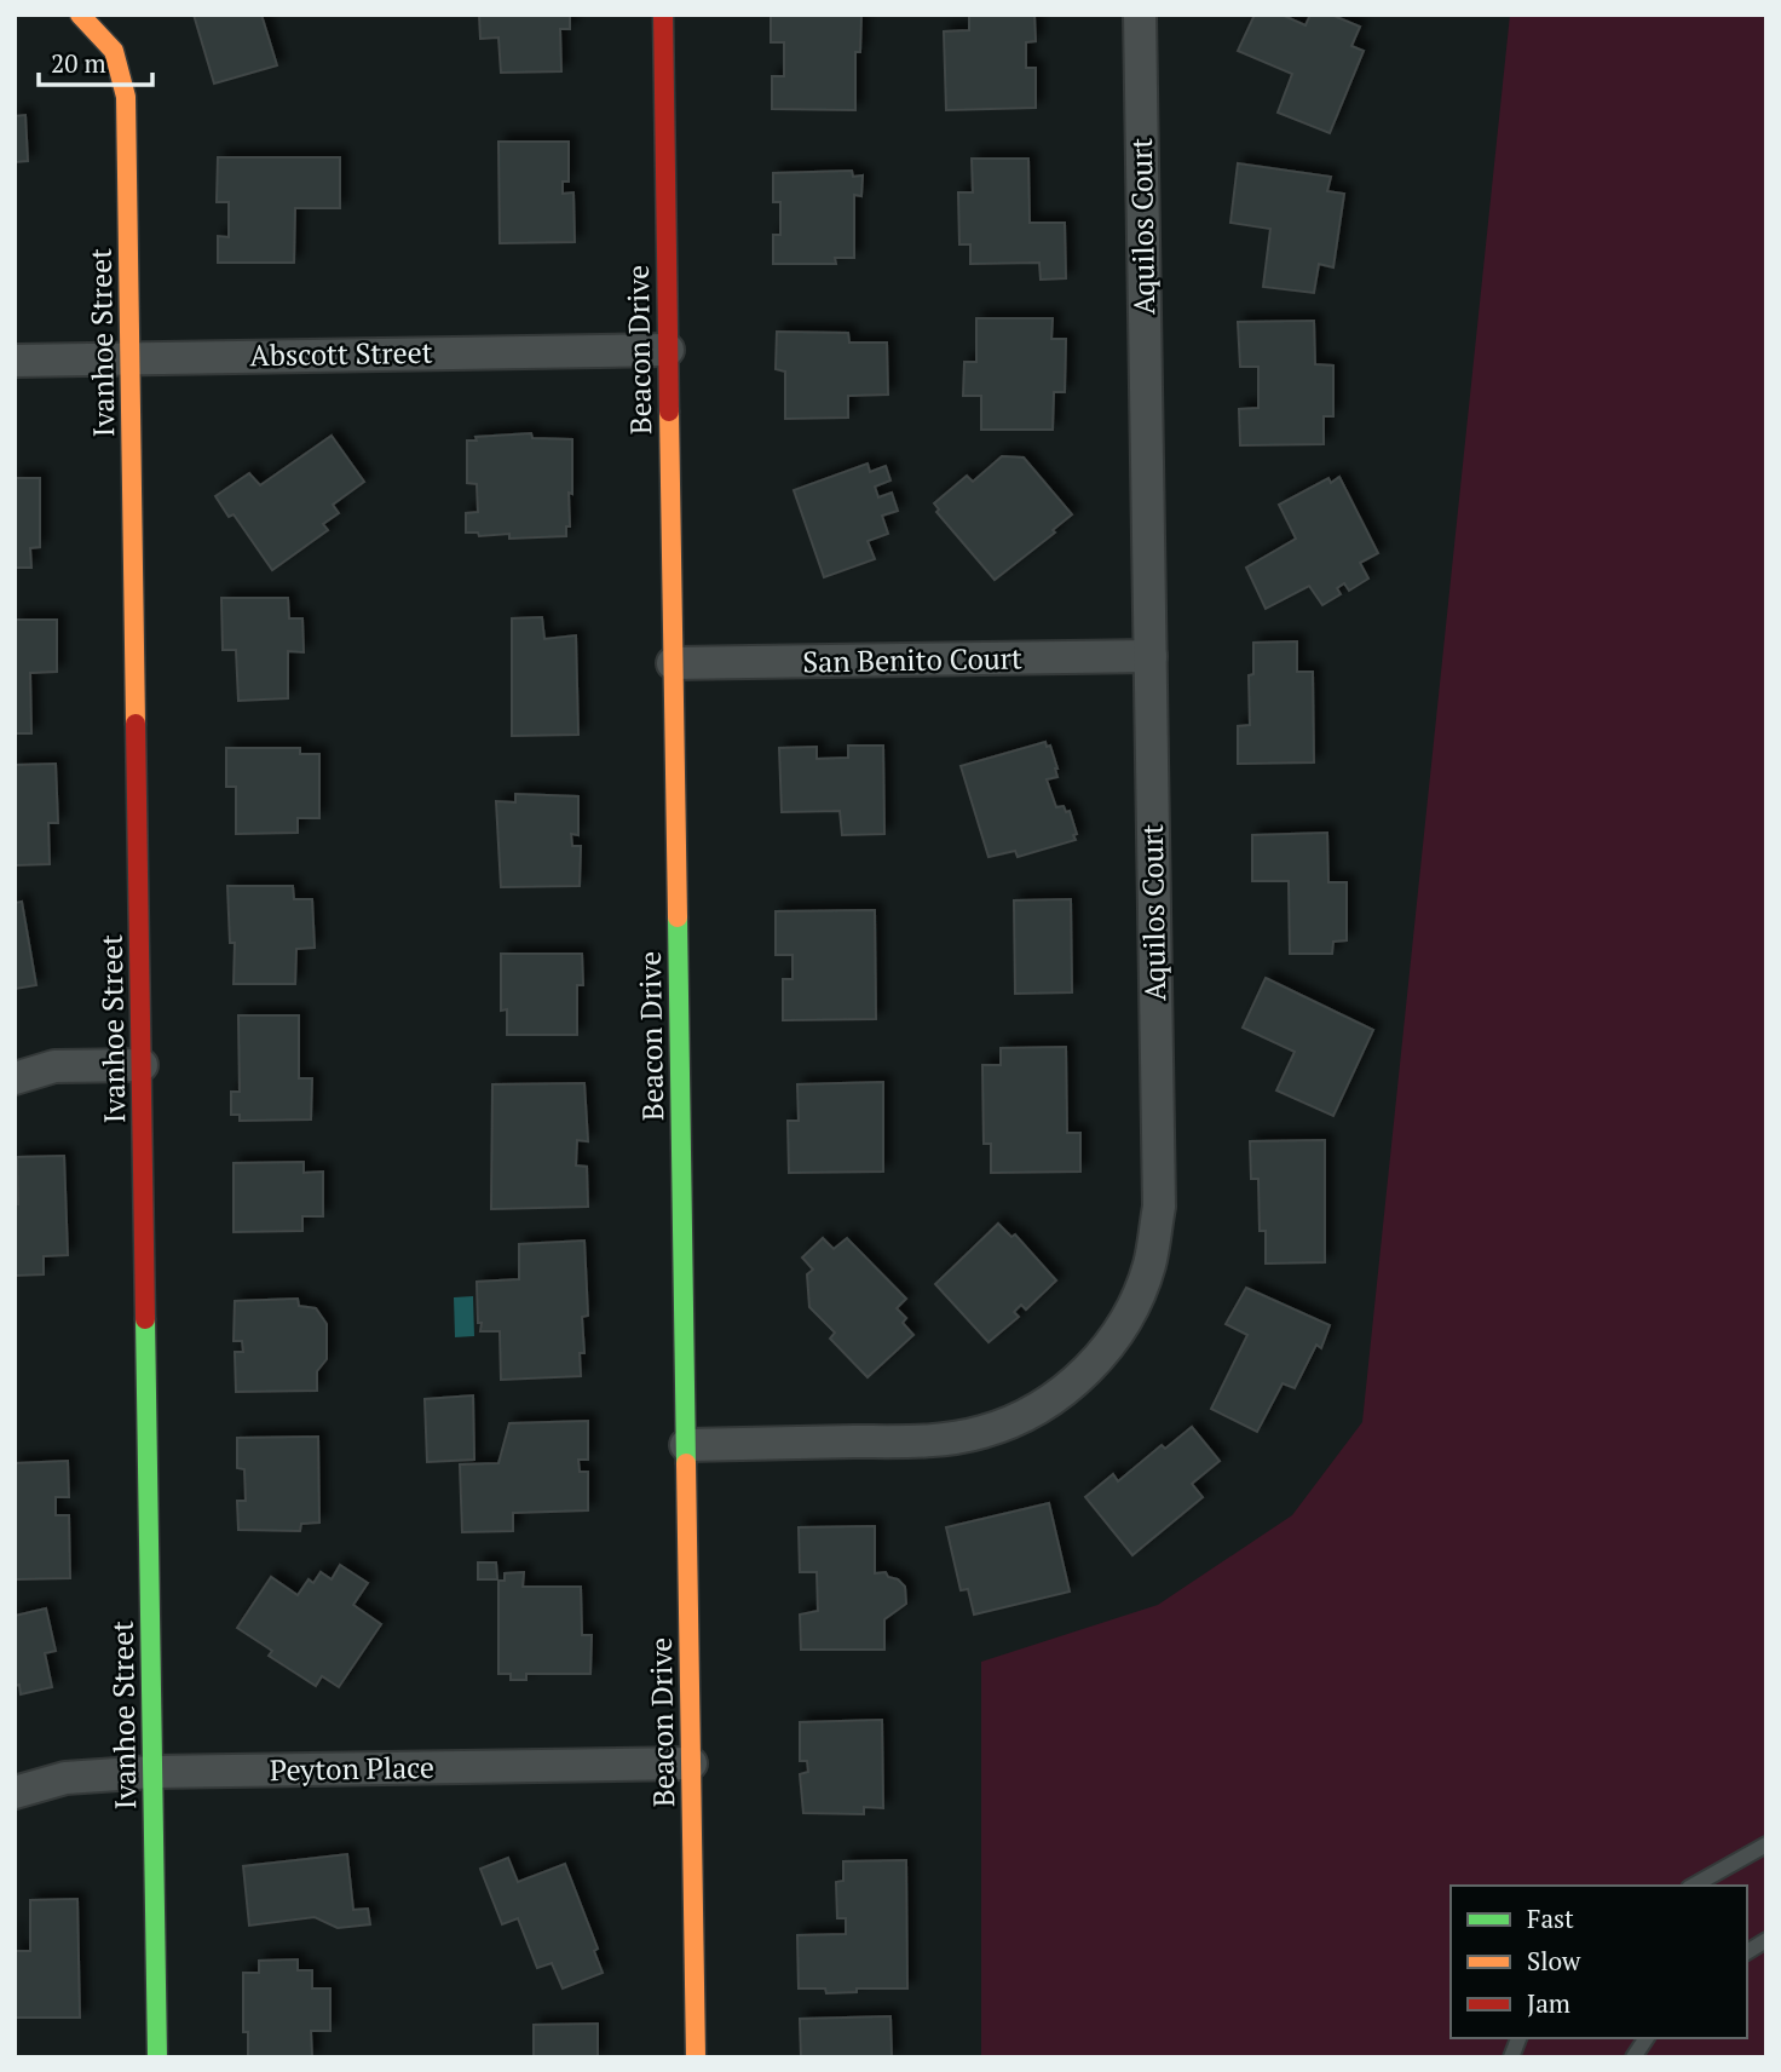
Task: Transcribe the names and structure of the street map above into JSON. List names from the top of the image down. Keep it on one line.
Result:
{"streets":{"street":["Aquilos Court","Ivanhoe Street","Beacon Drive","Abscott Street","San Benito Court","Peyton Place"]},"crossings":[["Aquilos Court","Beacon Drive"],["Aquilos Court","San Benito Court"],["Ivanhoe Street","Abscott Street"],["Ivanhoe Street","Peyton Place"],["Beacon Drive","Abscott Street"],["Beacon Drive","San Benito Court"],["Beacon Drive","Peyton Place"]],"legend":["Fast","Slow","Jam"],"scale_bar":"20 m"}
